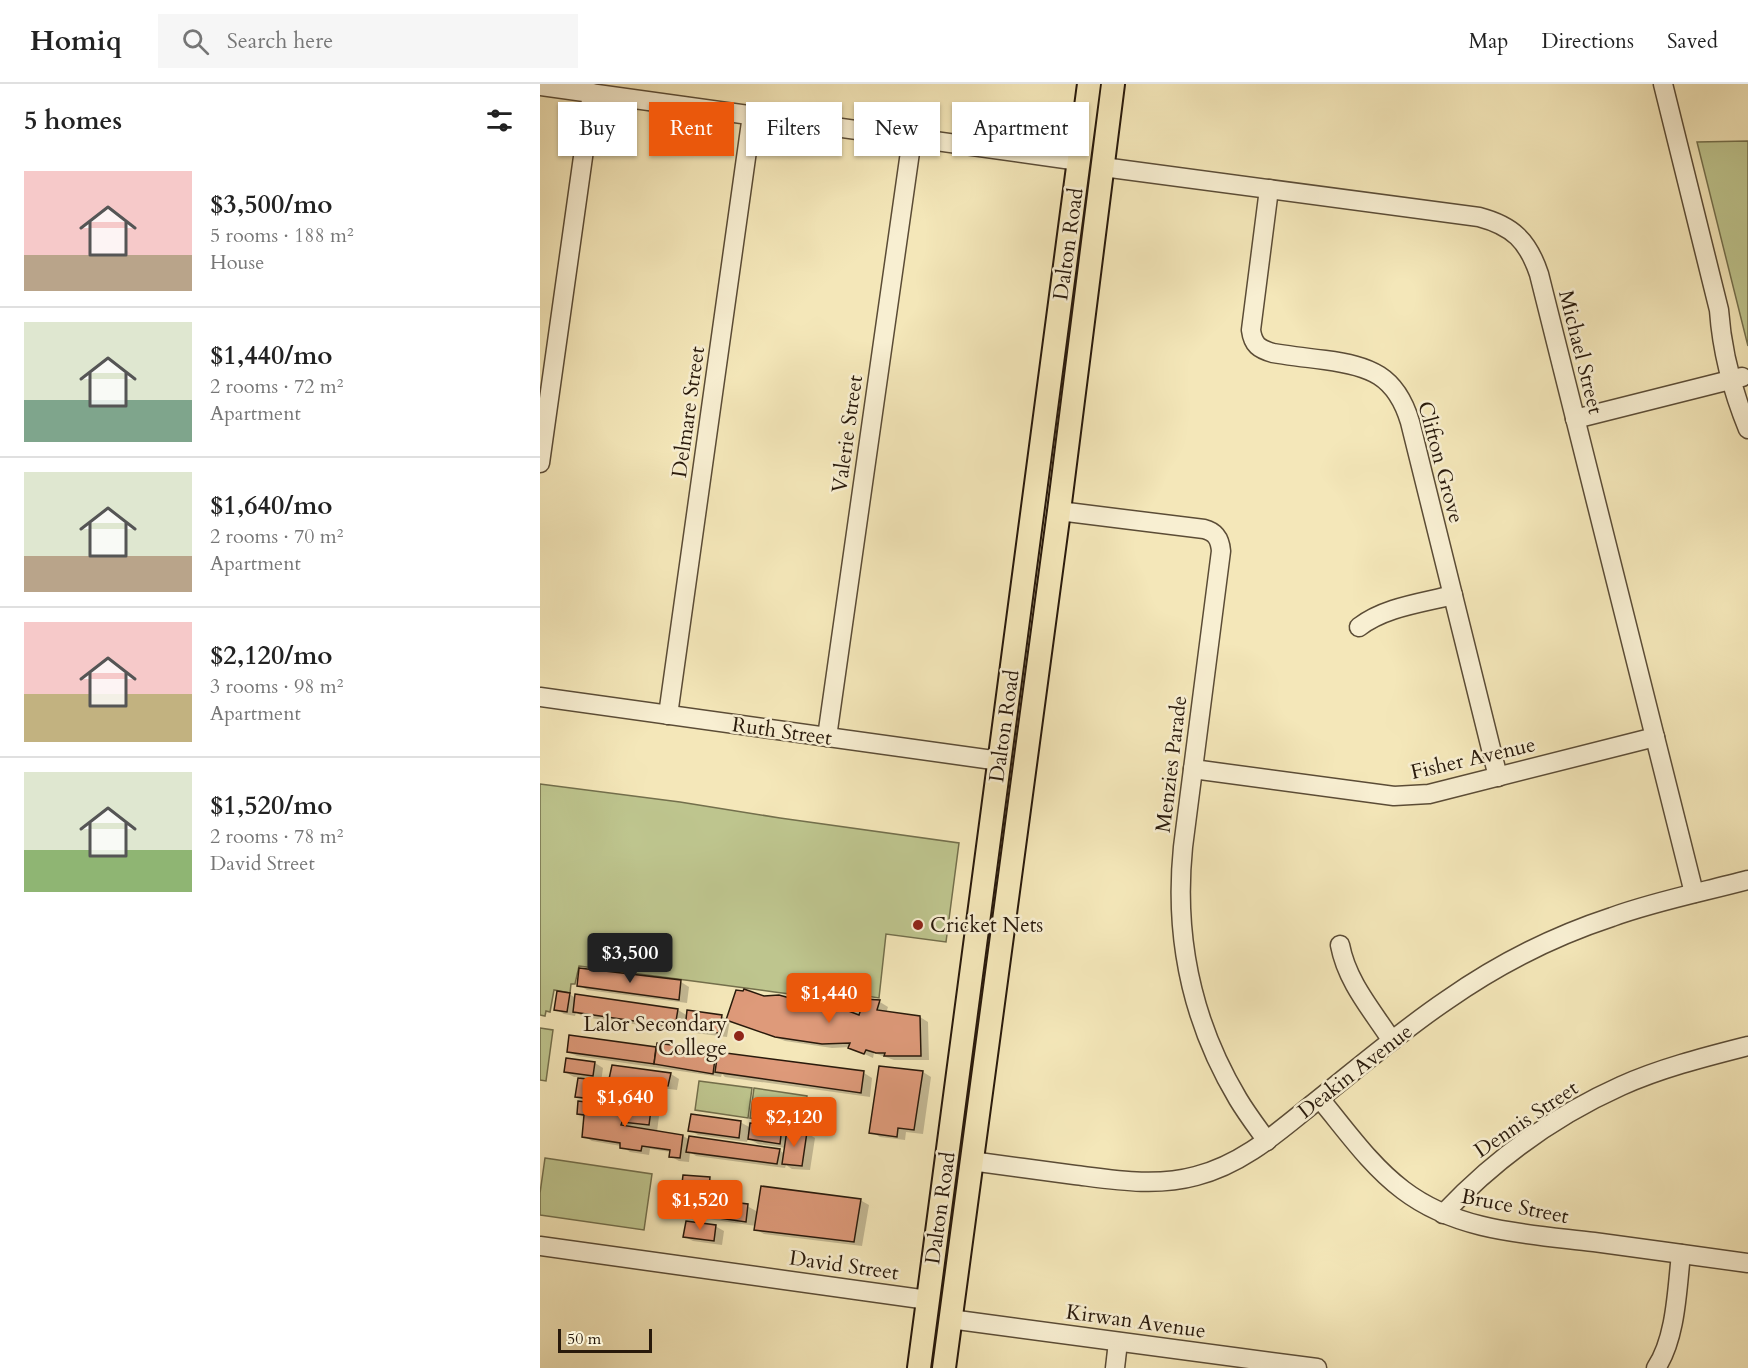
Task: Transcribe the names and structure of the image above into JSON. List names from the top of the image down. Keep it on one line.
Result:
{"streets":{"main road":["Dalton Road","Ruth Street","Deakin Avenue"],"street":["Michael Street","Delmare Street","Valerie Street","Clifton Grove","Fisher Avenue","Menzies Parade","Dennis Street","Bruce Street","David Street","Kirwan Avenue"]},"crossings":[["Dalton Road","Michael Street"],["Dalton Road","Ruth Street"],["Dalton Road","Menzies Parade"],["Dalton Road","Deakin Avenue"],["Dalton Road","David Street"],["Dalton Road","Kirwan Avenue"],["Michael Street","Clifton Grove"],["Michael Street","Fisher Avenue"],["Michael Street","Deakin Avenue"],["Delmare Street","Ruth Street"],["Valerie Street","Ruth Street"],["Clifton Grove","Fisher Avenue"],["Fisher Avenue","Menzies Parade"],["Menzies Parade","Deakin Avenue"],["Deakin Avenue","Bruce Street"],["Dennis Street","Bruce Street"]],"places":["Cricket Nets","Lalor Secondary College"],"scale_bar":"50 m","page":{"header":"Homiq","search":"Search here","nav":["Map","Directions","Saved"],"heading":"5 homes","chip":["Buy","Rent","Filters","New","Apartment"],"list":[{"name":"$3,500/mo","note":"5 rooms · 188 m² · House"},{"name":"$1,440/mo","note":"2 rooms · 72 m² · Apartment"},{"name":"$1,640/mo","note":"2 rooms · 70 m² · Apartment"},{"name":"$2,120/mo","note":"3 rooms · 98 m² · Apartment"},{"name":"$1,520/mo","note":"2 rooms · 78 m² · David Street"}],"price":["$3,500","$1,440","$1,640","$2,120","$1,520"],"scale":"50 m"}}
